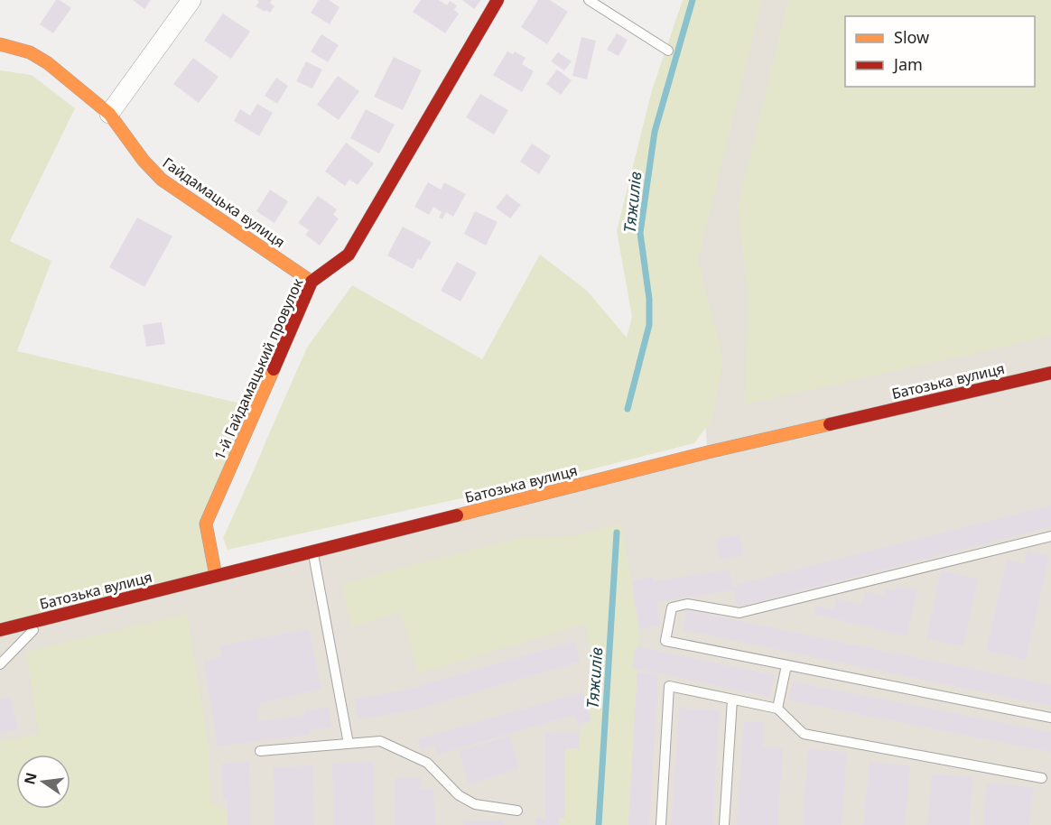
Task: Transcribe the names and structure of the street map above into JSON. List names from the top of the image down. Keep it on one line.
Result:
{"streets":{"street":["Гайдамацька вулиця","1-й Гайдамацький провулок","Батозька вулиця"]},"crossings":[["Гайдамацька вулиця","1-й Гайдамацький провулок"],["1-й Гайдамацький провулок","Батозька вулиця"]],"water":["Тяжилів"],"legend":["Slow","Jam"],"north":"left"}
